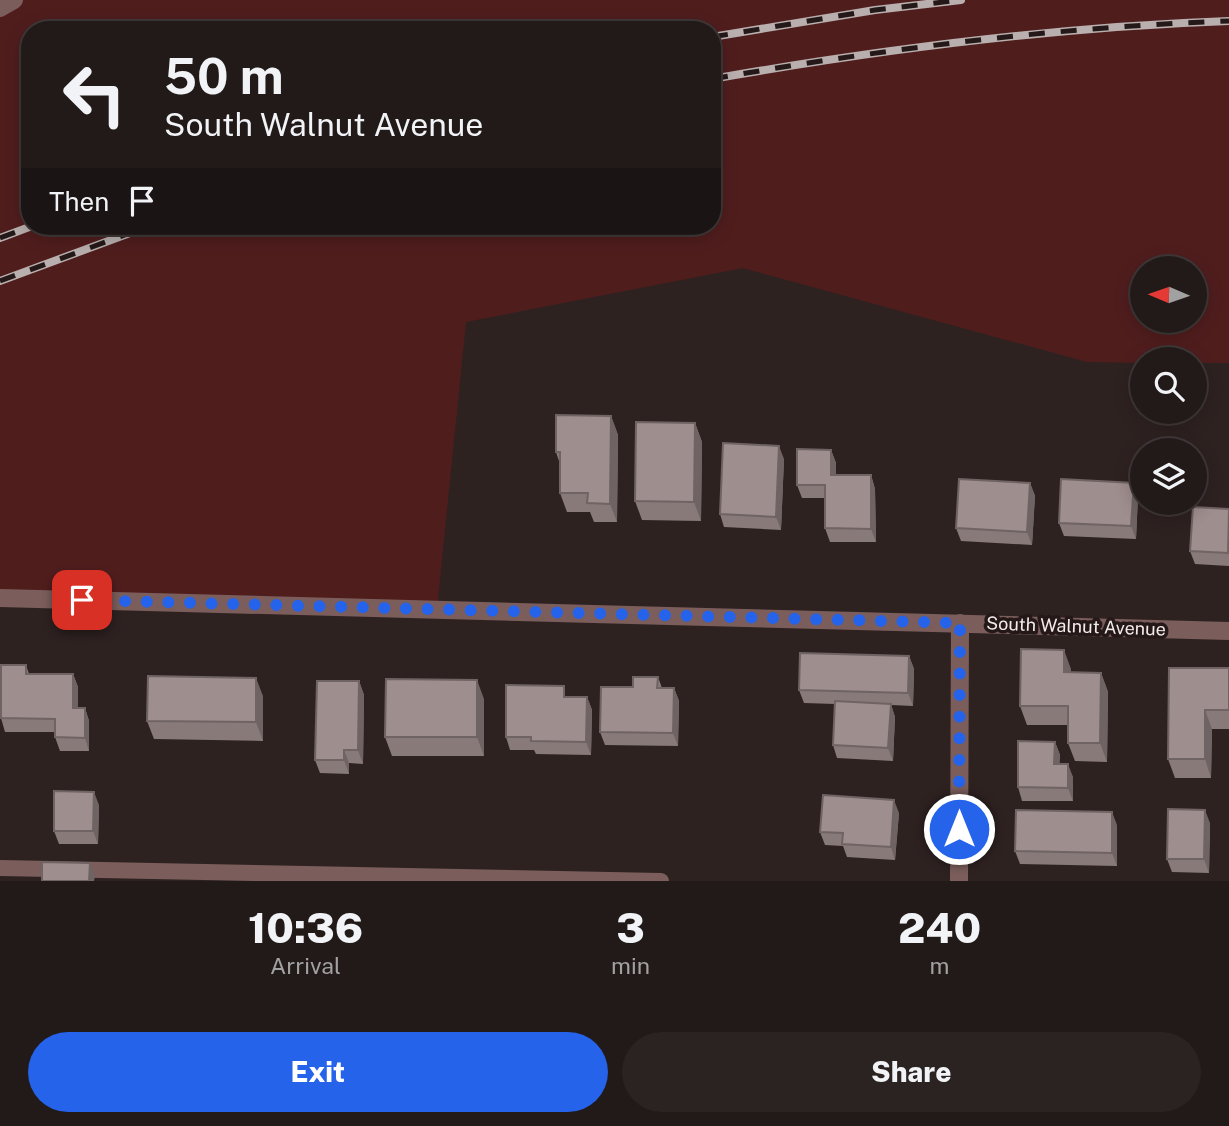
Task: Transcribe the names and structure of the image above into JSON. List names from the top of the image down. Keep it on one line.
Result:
{"streets":{"street":["South Walnut Avenue"]},"north":"left","page":{"turn":["50 m","South Walnut Avenue"],"then":"Then","eta":["10:36","Arrival","3","min","240","m"],"buttons":["Exit","Share"]}}
